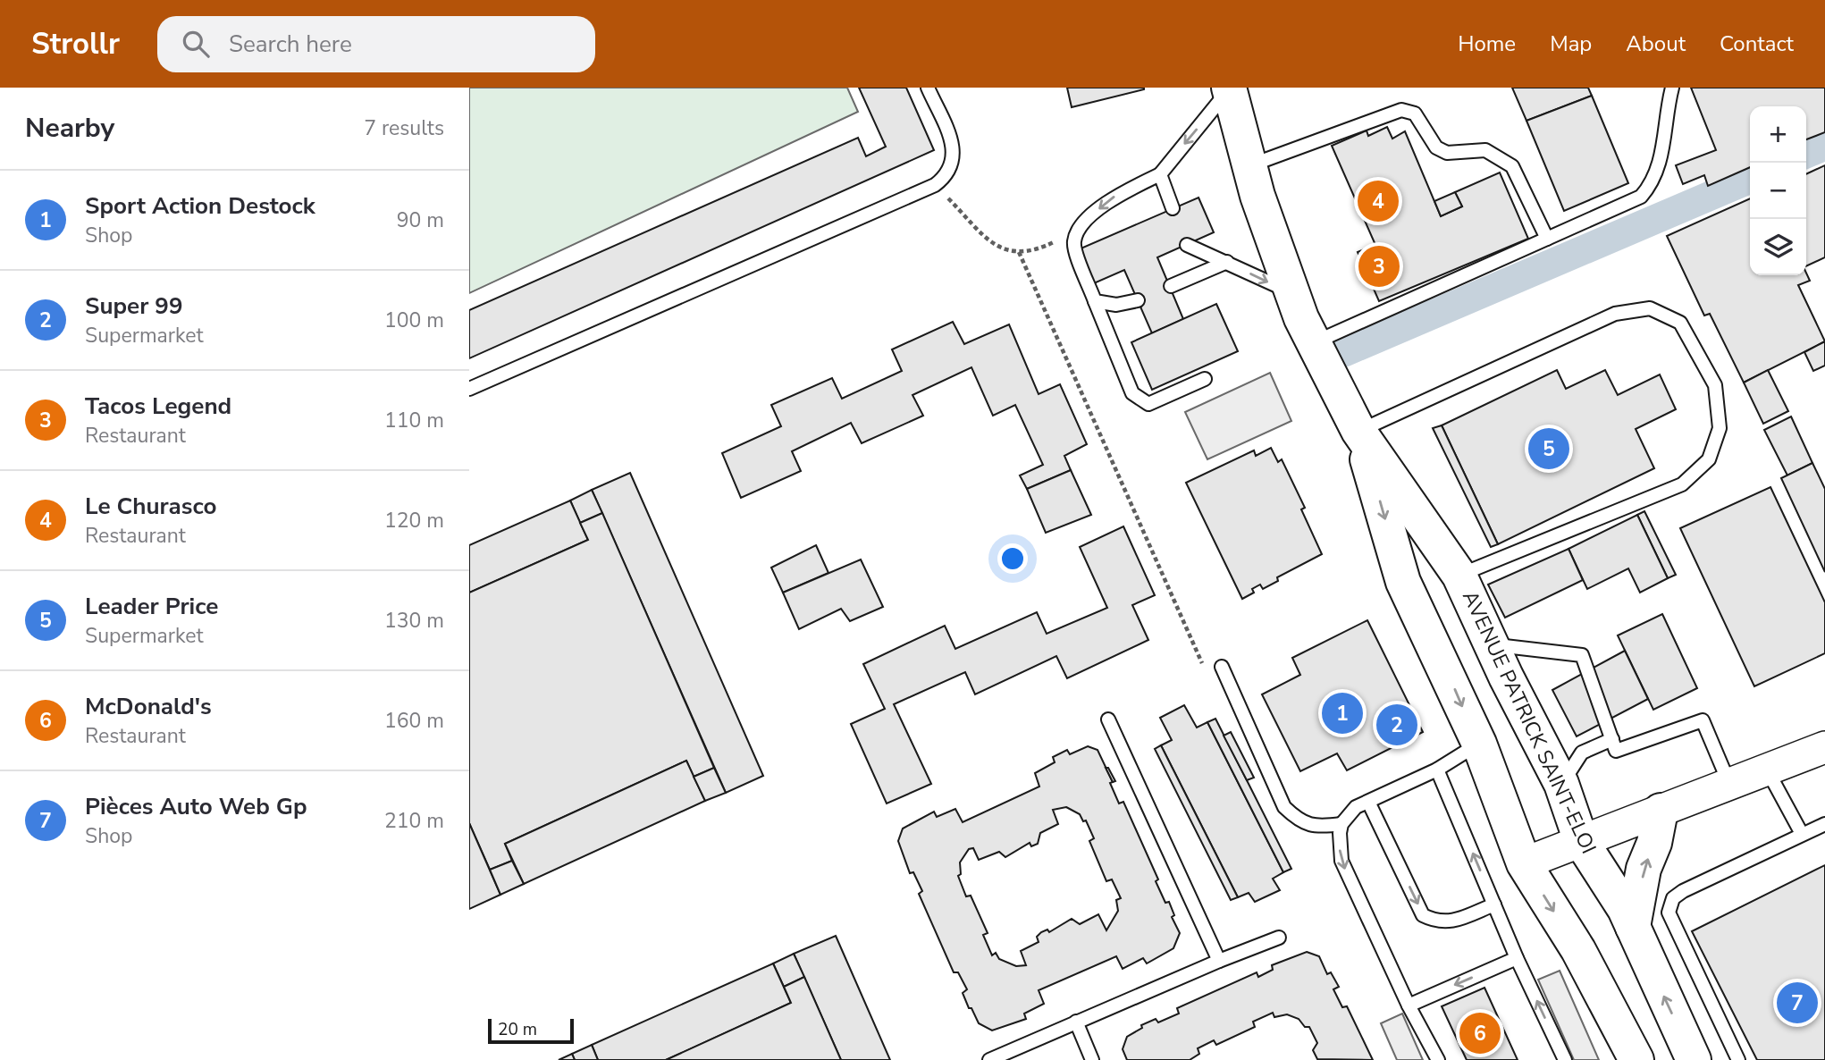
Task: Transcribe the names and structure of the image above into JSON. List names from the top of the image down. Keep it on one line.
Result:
{"streets":{"main road":["AVENUE PATRICK SAINT-ELOI"]},"scale_bar":"20 m","page":{"header":"Strollr","search":"Search here","nav":["Home","Map","About","Contact"],"heading":["Nearby","7 results"],"map_buttons":["+","−"],"list":[{"mark":"1","name":"Sport Action Destock","note":"Shop","value":"90 m"},{"mark":"2","name":"Super 99","note":"Supermarket","value":"100 m"},{"mark":"3","name":"Tacos Legend","note":"Restaurant","value":"110 m"},{"mark":"4","name":"Le Churasco","note":"Restaurant","value":"120 m"},{"mark":"5","name":"Leader Price","note":"Supermarket","value":"130 m"},{"mark":"6","name":"McDonald's","note":"Restaurant","value":"160 m"},{"mark":"7","name":"Pièces Auto Web Gp","note":"Shop","value":"210 m"}],"pins":["4","3","5","1","2","7","6"],"scale":"20 m"}}
